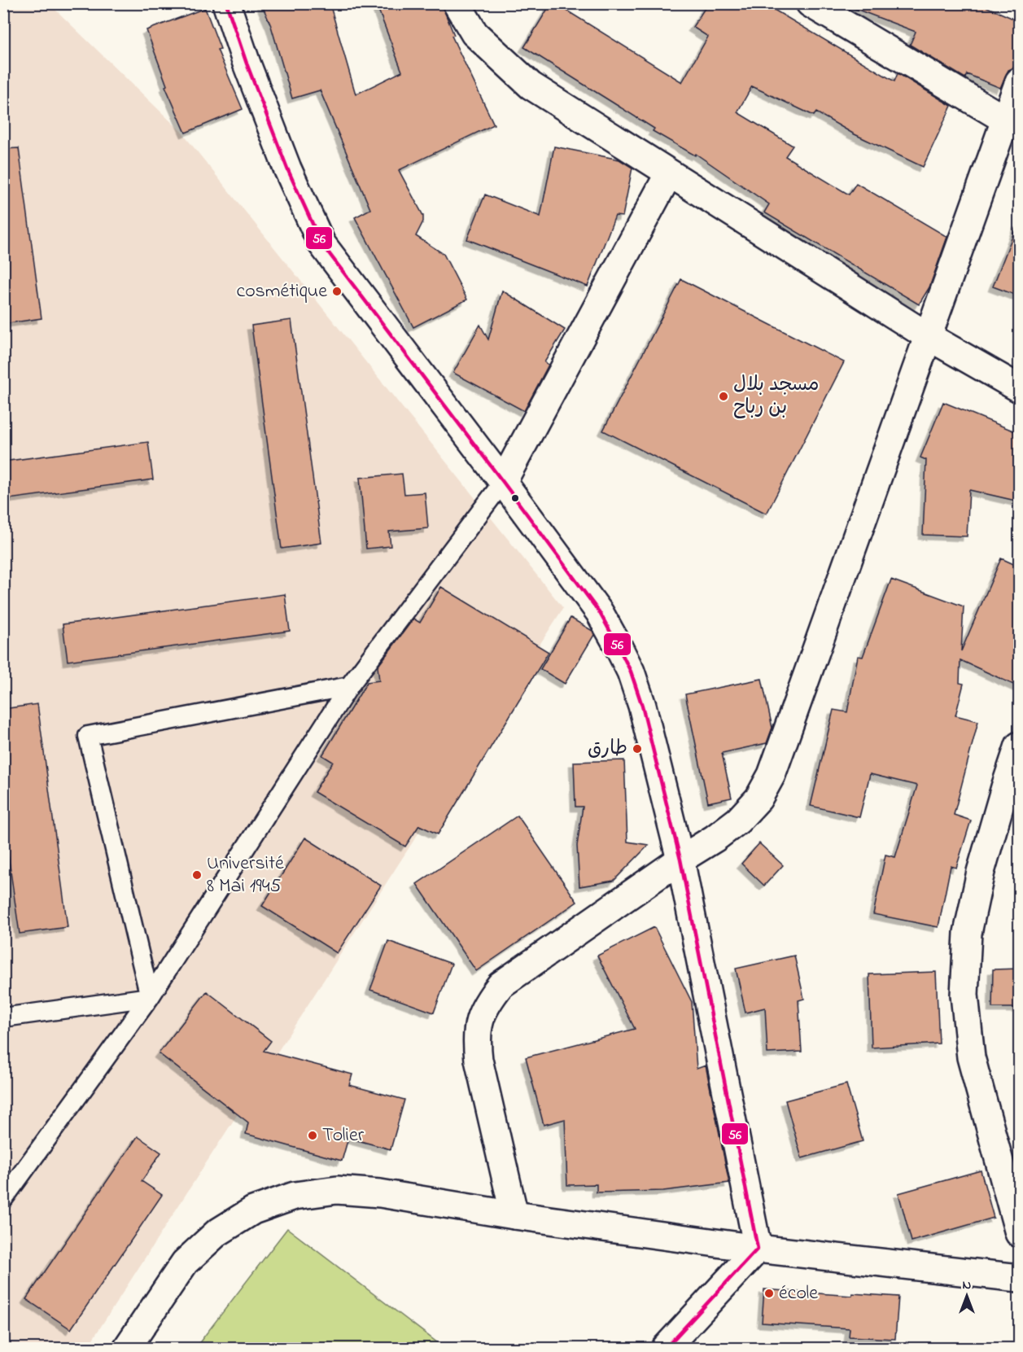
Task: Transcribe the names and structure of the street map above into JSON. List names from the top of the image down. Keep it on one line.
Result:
{"places":["cosmétique","مسجد بلال بن رباح","طارق","Université 8 Mai 1945","Tolier","école"],"lines":["transit line 56"],"north":"top"}
